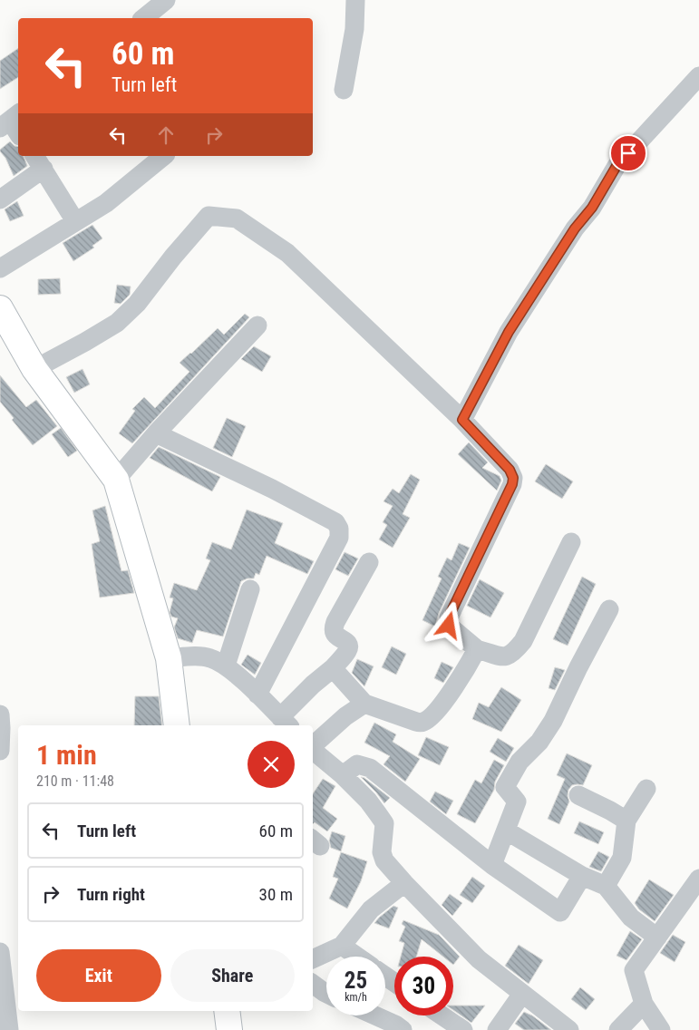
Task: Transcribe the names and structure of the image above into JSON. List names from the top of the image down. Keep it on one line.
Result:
{"page":{"turn":["60 m","Turn left"],"heading":["1 min","210 m · 11:48"],"list":[{"name":"Turn left","value":"60 m"},{"name":"Turn right","value":"30 m"}],"buttons":["Exit","Share"],"speed":"25 km/h","limit":"30"}}
